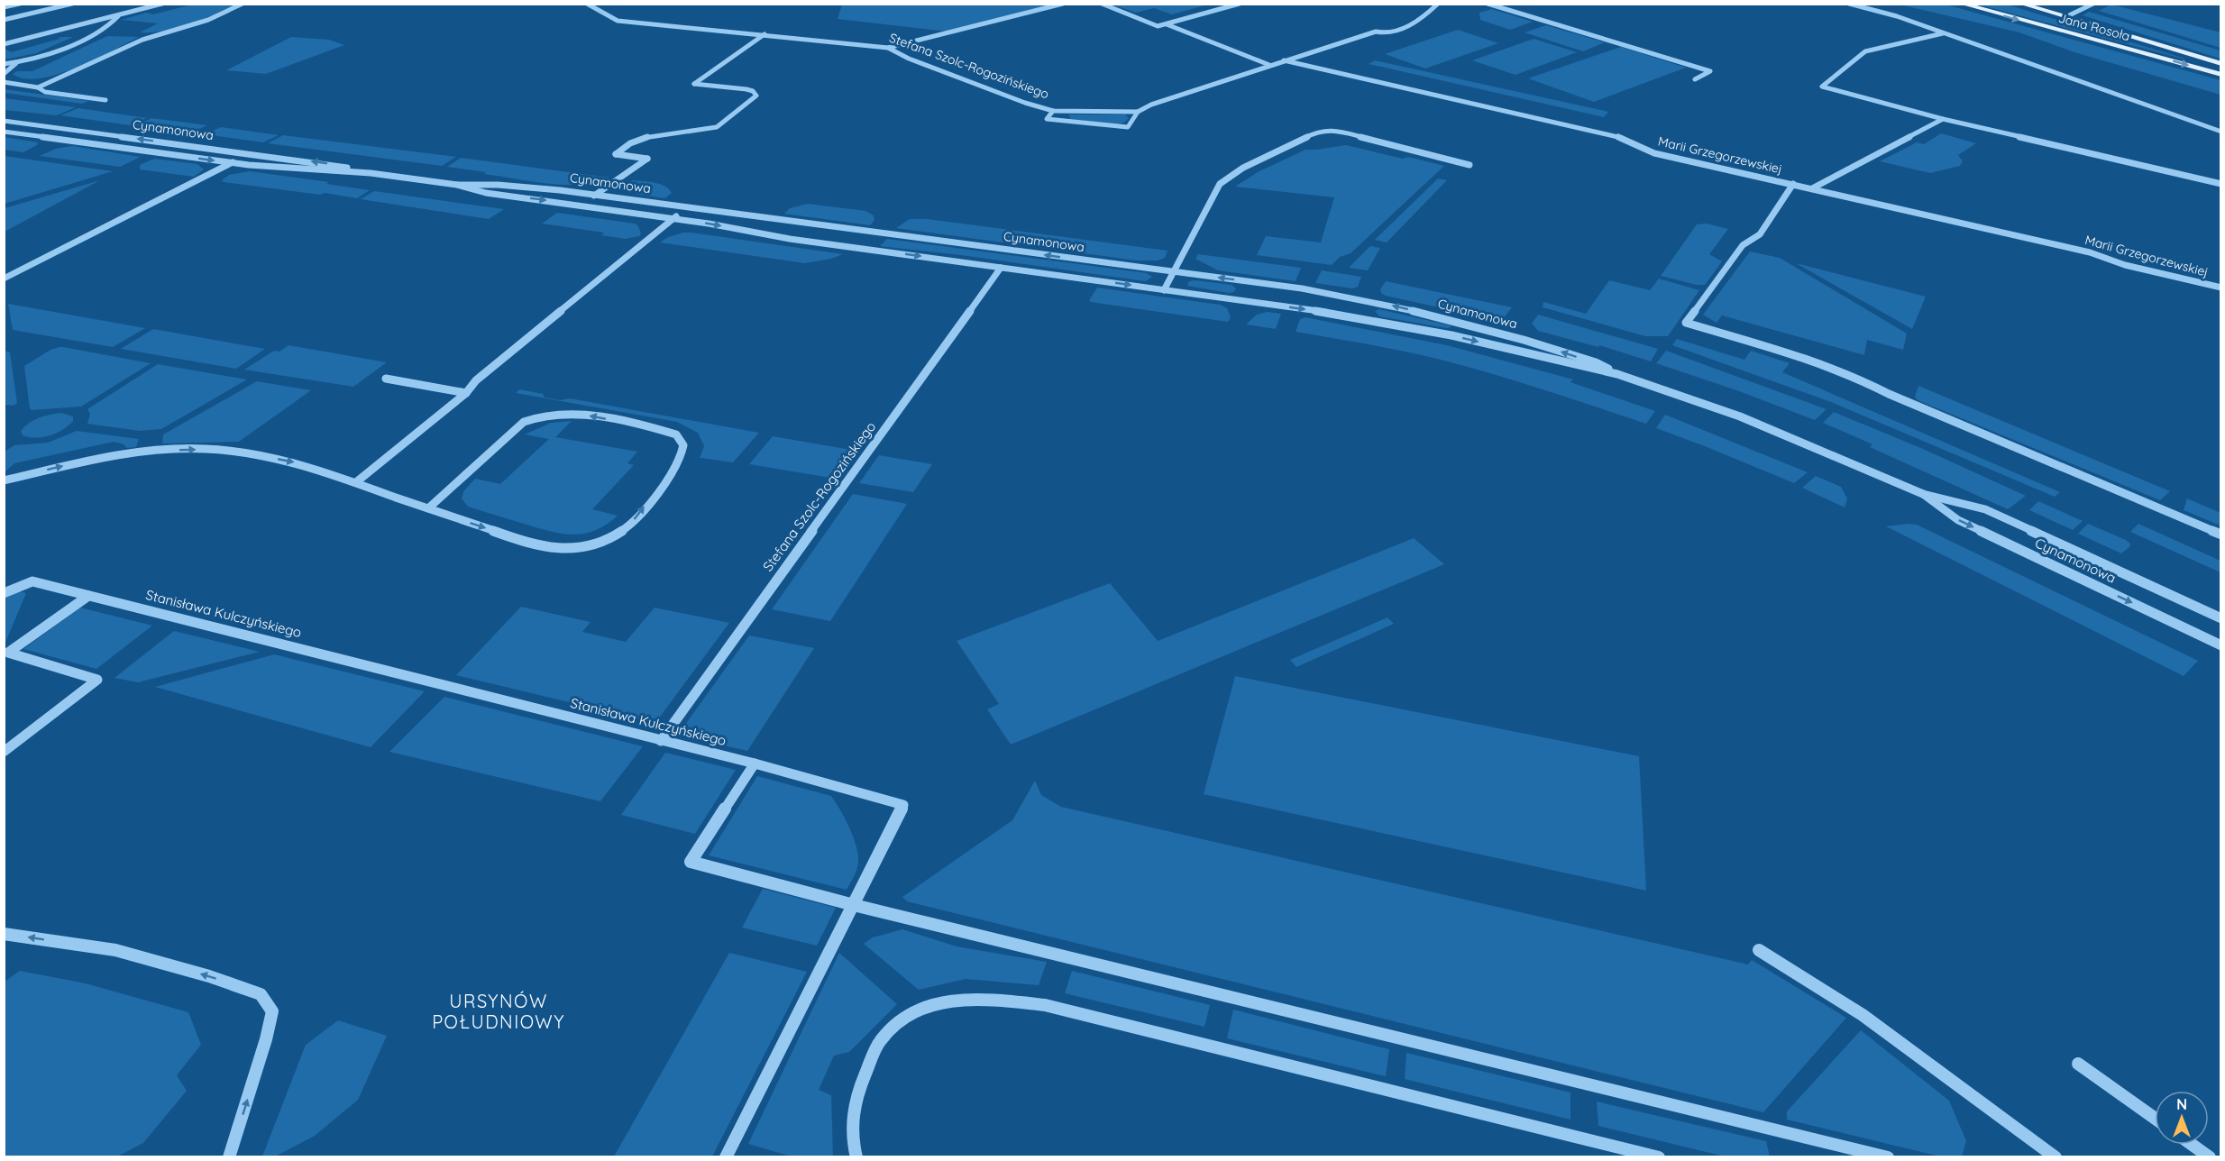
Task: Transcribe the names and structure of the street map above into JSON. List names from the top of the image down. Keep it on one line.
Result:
{"streets":{"main road":["Jana Rosoła"],"street":["Stefana Szolc-Rogozińskiego","Cynamonowa","Marii Grzegorzewskiej","Stanisława Kulczyńskiego"]},"crossings":[["Stefana Szolc-Rogozińskiego","Cynamonowa"],["Stefana Szolc-Rogozińskiego","Stanisława Kulczyńskiego"]],"districts":["URSYNÓW POŁUDNIOWY"],"north":"top"}
